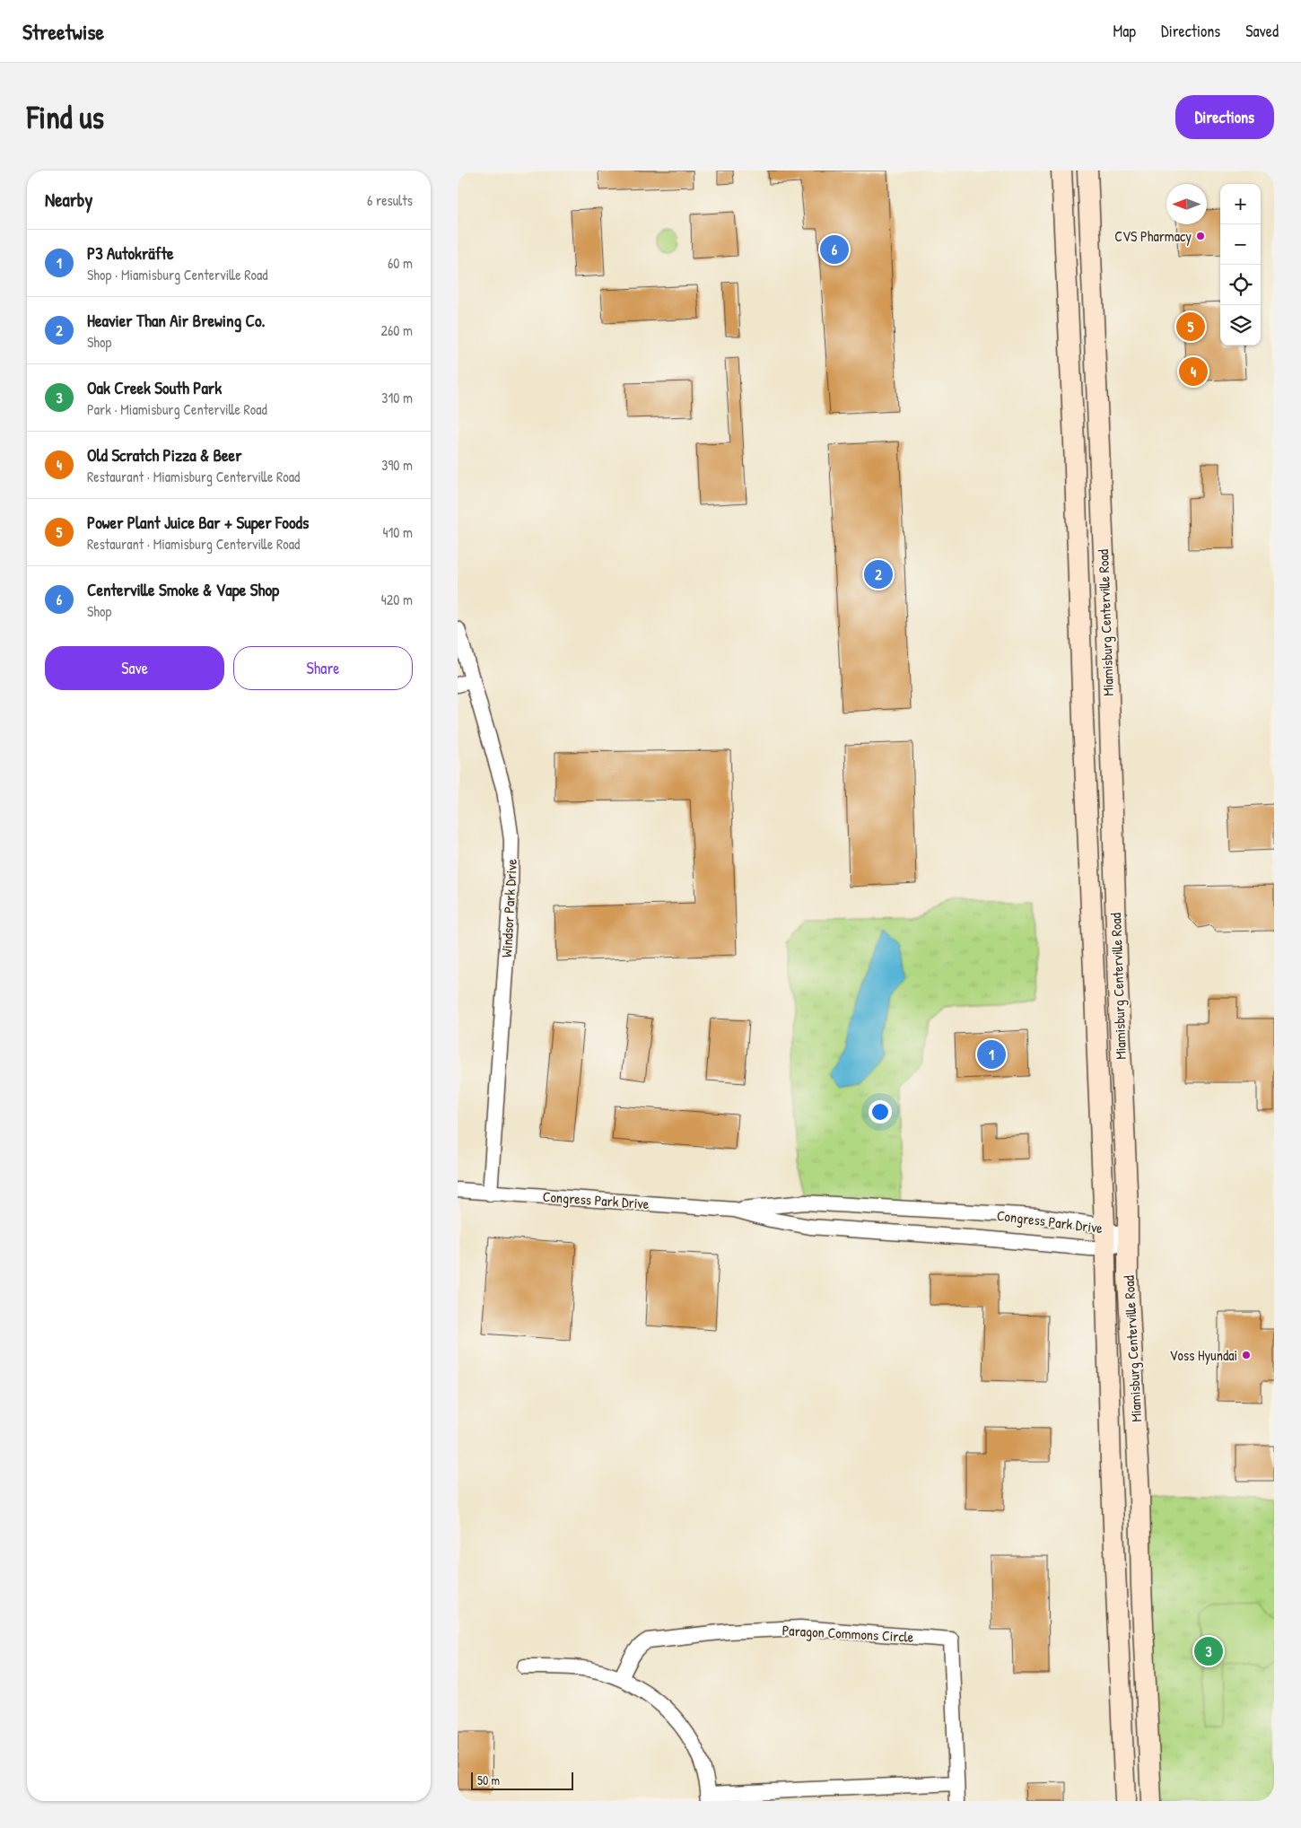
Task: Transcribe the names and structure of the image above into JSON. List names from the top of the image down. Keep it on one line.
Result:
{"streets":{"main road":["Miamisburg Centerville Road"],"street":["Windsor Park Drive","Congress Park Drive","Paragon Commons Circle"]},"crossings":[["Miamisburg Centerville Road","Congress Park Drive"],["Windsor Park Drive","Congress Park Drive"]],"places":["CVS Pharmacy","Voss Hyundai"],"scale_bar":"50 m","north":"left","page":{"header":"Streetwise","nav":["Map","Directions","Saved"],"buttons":["Directions",["Save","Share"]],"title":"Find us","heading":["Nearby","6 results"],"map_buttons":["+","−"],"list":[{"mark":"1","name":"P3 Autokräfte","note":"Shop · Miamisburg Centerville Road","value":"60 m"},{"mark":"2","name":"Heavier Than Air Brewing Co.","note":"Shop","value":"260 m"},{"mark":"3","name":"Oak Creek South Park","note":"Park · Miamisburg Centerville Road","value":"310 m"},{"mark":"4","name":"Old Scratch Pizza & Beer","note":"Restaurant · Miamisburg Centerville Road","value":"390 m"},{"mark":"5","name":"Power Plant Juice Bar + Super Foods","note":"Restaurant · Miamisburg Centerville Road","value":"410 m"},{"mark":"6","name":"Centerville Smoke & Vape Shop","note":"Shop","value":"420 m"}],"pins":["6","5","4","2","1","3"],"scale":"50 m"}}
